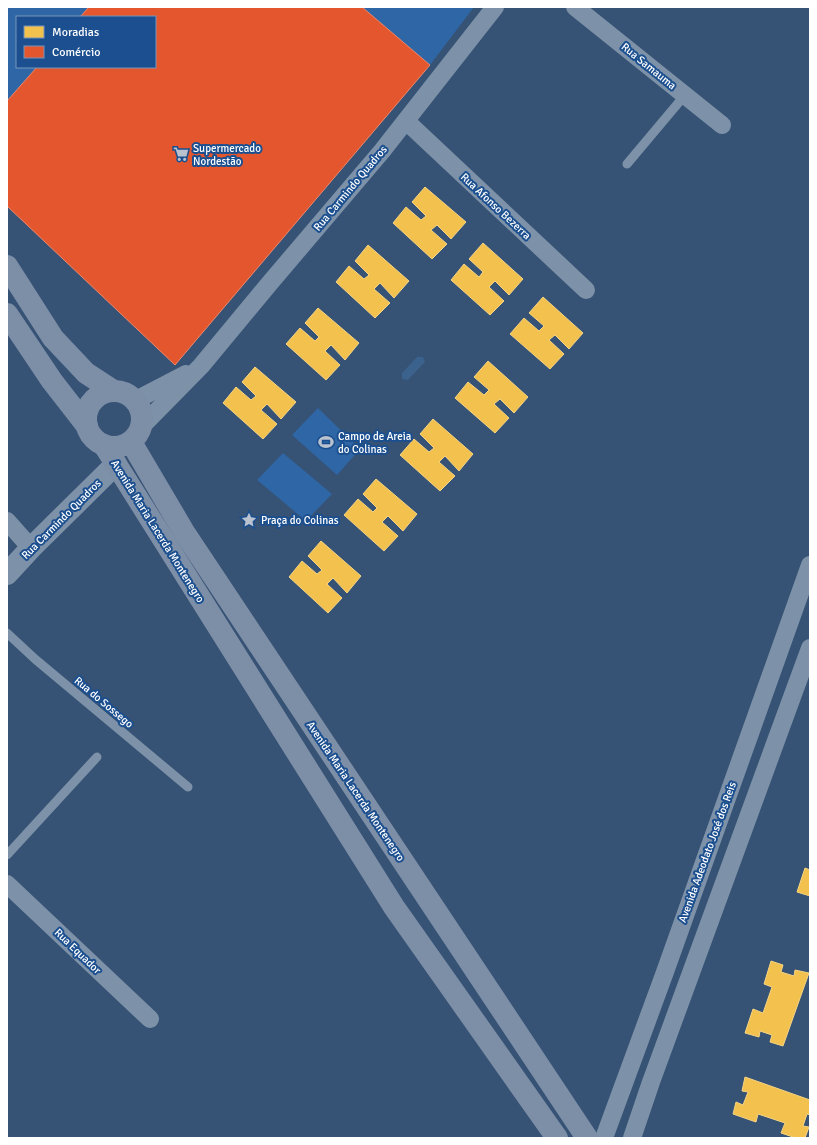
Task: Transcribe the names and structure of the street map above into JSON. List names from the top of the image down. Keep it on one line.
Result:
{"streets":{"main road":["Avenida Maria Lacerda Montenegro"],"street":["Rua Samauma","Rua Carmindo Quadros","Rua Afonso Bezerra","Avenida Adeodato José dos Reis","Rua Equador"],"lane":["Rua do Sossego"]},"crossings":[["Rua Carmindo Quadros","Rua Afonso Bezerra"],["Rua Carmindo Quadros","Avenida Maria Lacerda Montenegro"]],"places":{"supermarket":["Supermercado Nordestão"],"sports":["Campo de Areia do Colinas"],"place":["Praça do Colinas"]},"legend":["Moradias","Comércio"]}
